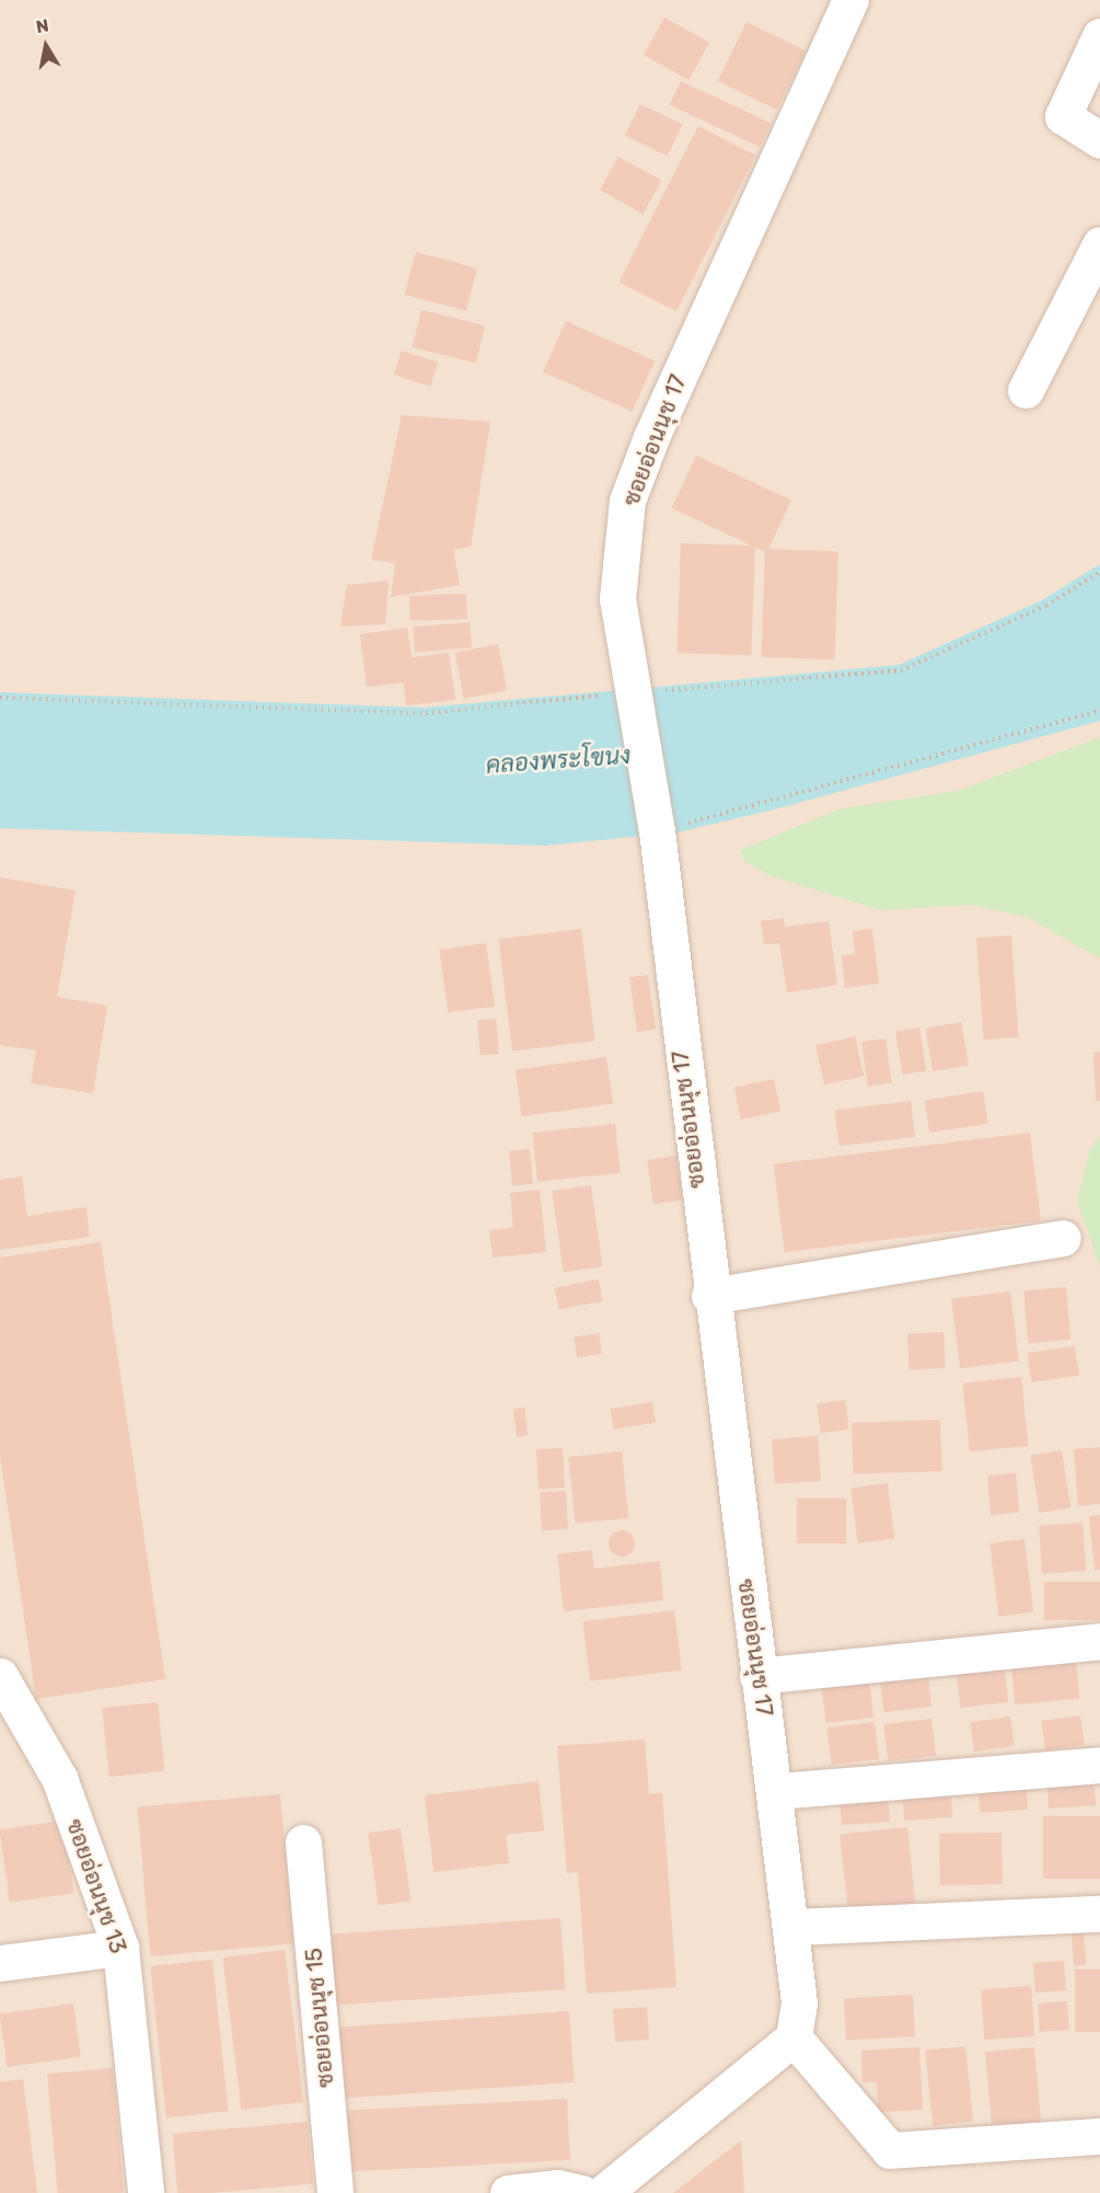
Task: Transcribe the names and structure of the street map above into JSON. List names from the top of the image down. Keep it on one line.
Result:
{"streets":{"street":["ซอยอ่อนนุช 17","ซอยอ่อนนุช 13","ซอยอ่อนนุช 15"]},"water":["คลองพระโขนง"],"north":"top"}
